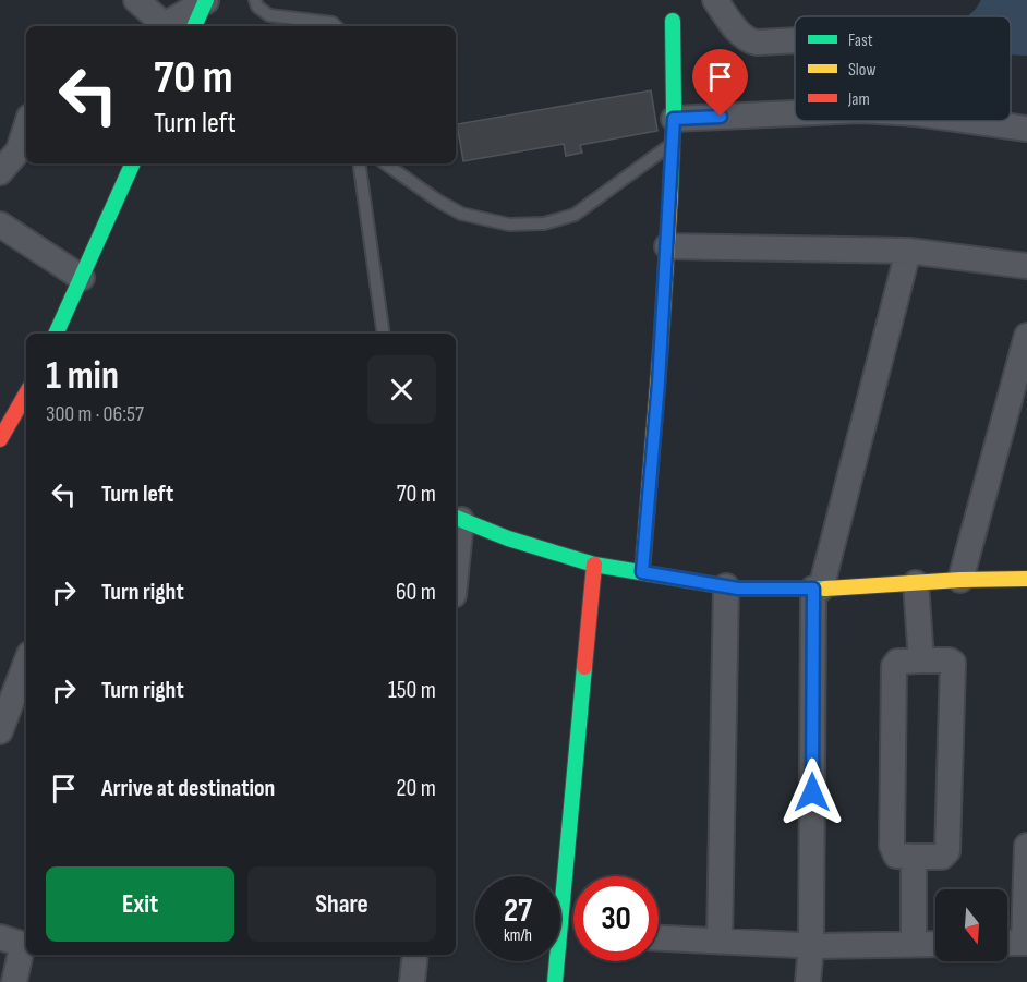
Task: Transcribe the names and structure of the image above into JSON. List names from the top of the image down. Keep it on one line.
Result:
{"legend":["Fast","Slow","Jam"],"north":"bottom","page":{"turn":["70 m","Turn left"],"heading":["1 min","300 m · 06:57"],"list":[{"name":"Turn left","value":"70 m"},{"name":"Turn right","value":"60 m"},{"name":"Turn right","value":"150 m"},{"name":"Arrive at destination","value":"20 m"}],"buttons":["Exit","Share"],"speed":"27 km/h","limit":"30"}}
